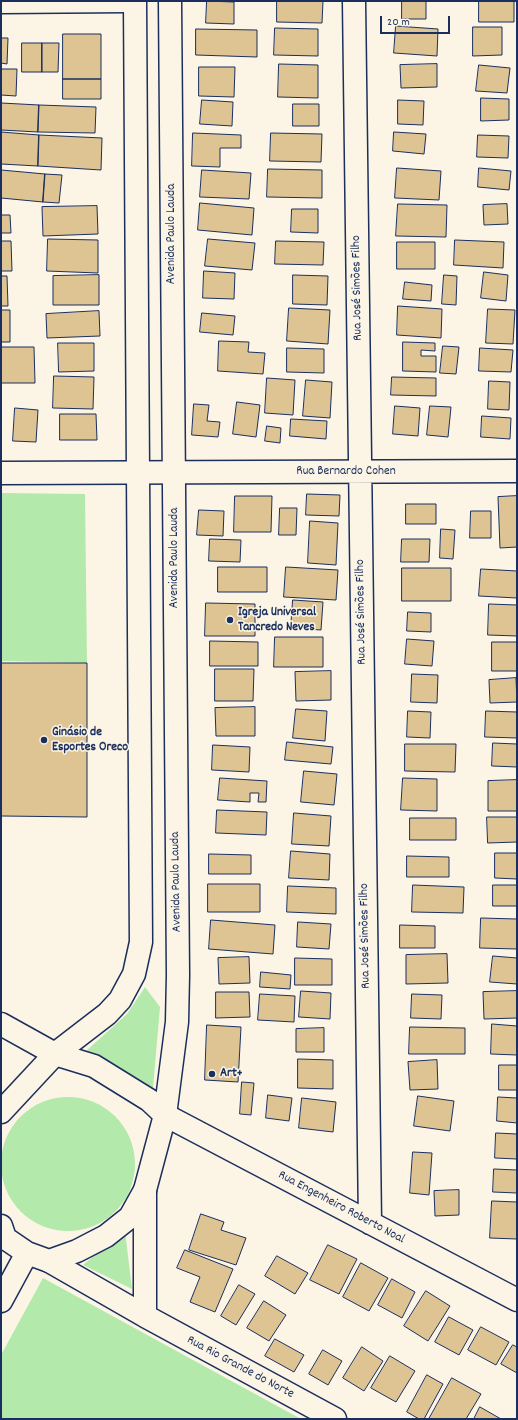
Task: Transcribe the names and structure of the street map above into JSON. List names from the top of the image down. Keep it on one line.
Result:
{"streets":{"street":["Avenida Paulo Lauda","Rua José Simões Filho","Rua Bernardo Cohen","Rua Engenheiro Roberto Noal","Rua Rio Grande do Norte"]},"crossings":[["Avenida Paulo Lauda","Rua Bernardo Cohen"],["Avenida Paulo Lauda","Rua Engenheiro Roberto Noal"],["Rua José Simões Filho","Rua Bernardo Cohen"],["Rua José Simões Filho","Rua Engenheiro Roberto Noal"]],"places":["Igreja Universal Tancredo Neves","Ginásio de Esportes Oreco","Art+"],"scale_bar":"20 m"}
